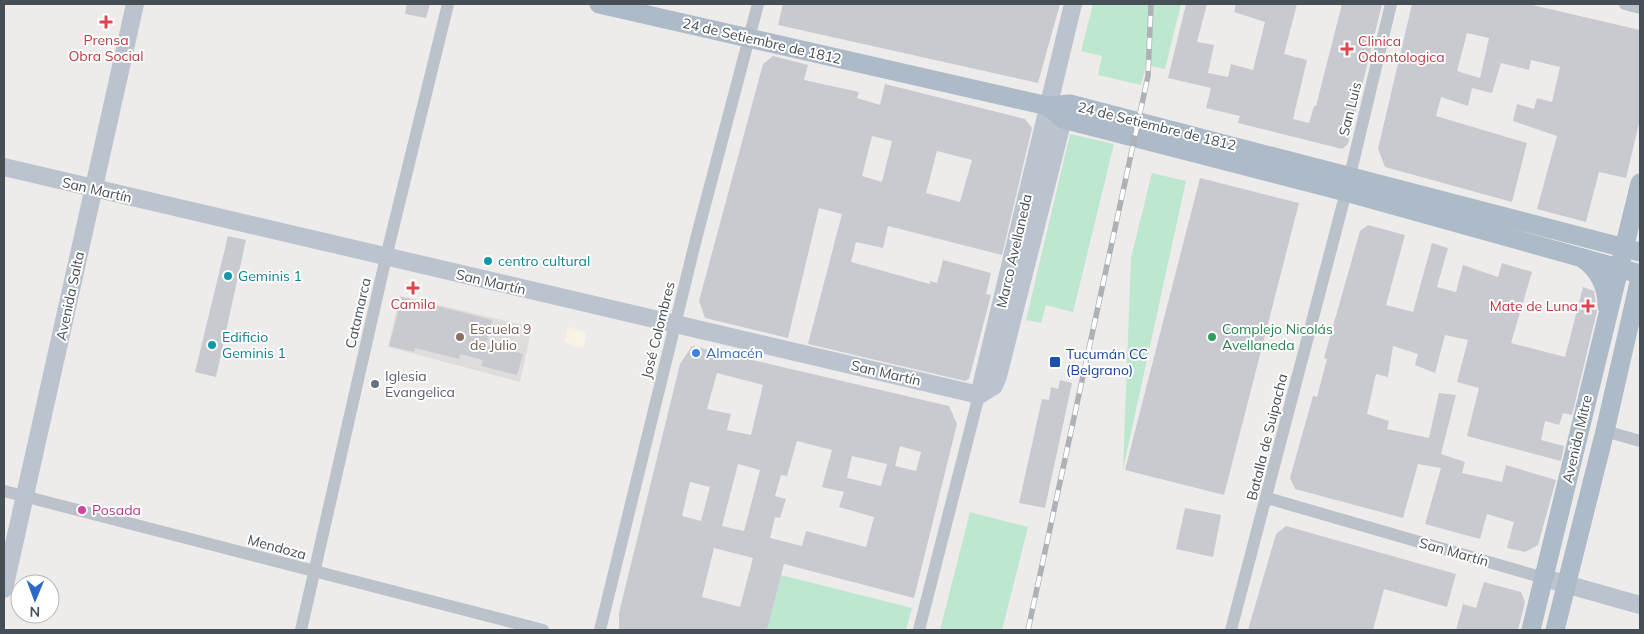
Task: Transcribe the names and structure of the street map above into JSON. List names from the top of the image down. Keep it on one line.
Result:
{"streets":{"main road":["24 de Setiembre de 1812","Avenida Mitre"],"street":["San Luis","San Martín","Marco Avellaneda","Avenida Salta","Catamarca","José Colombres","Batalla de Suipacha","Mendoza"]},"crossings":[["24 de Setiembre de 1812","San Luis"],["24 de Setiembre de 1812","Marco Avellaneda"],["24 de Setiembre de 1812","José Colombres"],["24 de Setiembre de 1812","Batalla de Suipacha"],["24 de Setiembre de 1812","Avenida Mitre"],["San Luis","Batalla de Suipacha"],["San Martín","Marco Avellaneda"],["San Martín","Avenida Salta"],["San Martín","Catamarca"],["San Martín","José Colombres"],["San Martín","Batalla de Suipacha"],["San Martín","Avenida Mitre"],["Avenida Salta","Mendoza"],["Catamarca","Mendoza"]],"places":{"health":["Prensa Obra Social","Clinica Odontologica","Camila","Mate de Luna"],"other":["centro cultural","Geminis 1","Escuela 9 de Julio","Complejo Nicolás Avellaneda","Edificio Geminis 1","Almacén","Iglesia Evangelica","Posada"],"transit":["Tucumán CC (Belgrano)"]},"north":"bottom"}
